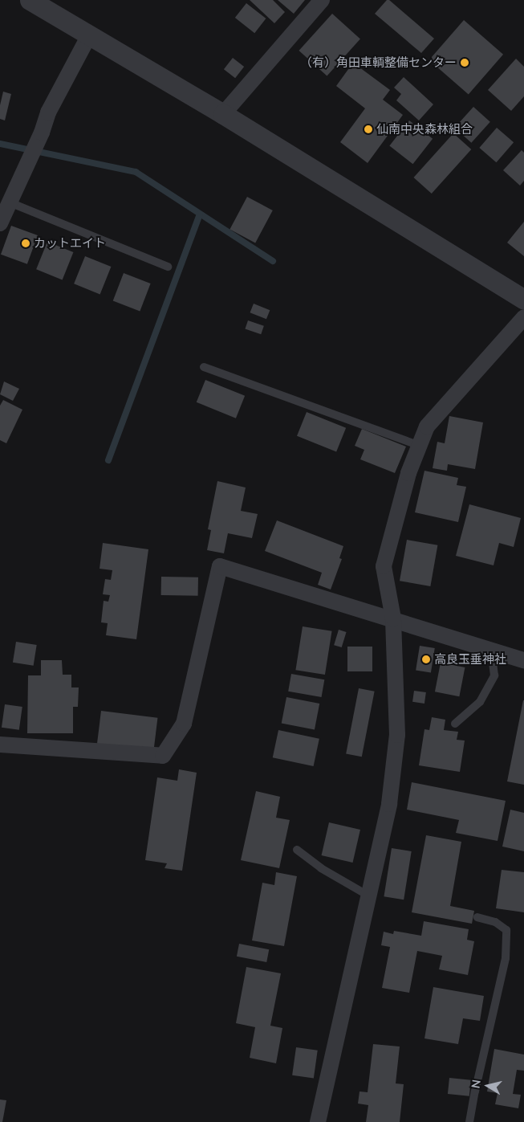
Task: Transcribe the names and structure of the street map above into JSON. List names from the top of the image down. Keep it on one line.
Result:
{"places":["（有）角田車輌整備センター","仙南中央森林組合","カットエイト","高良玉垂神社"],"north":"left"}
